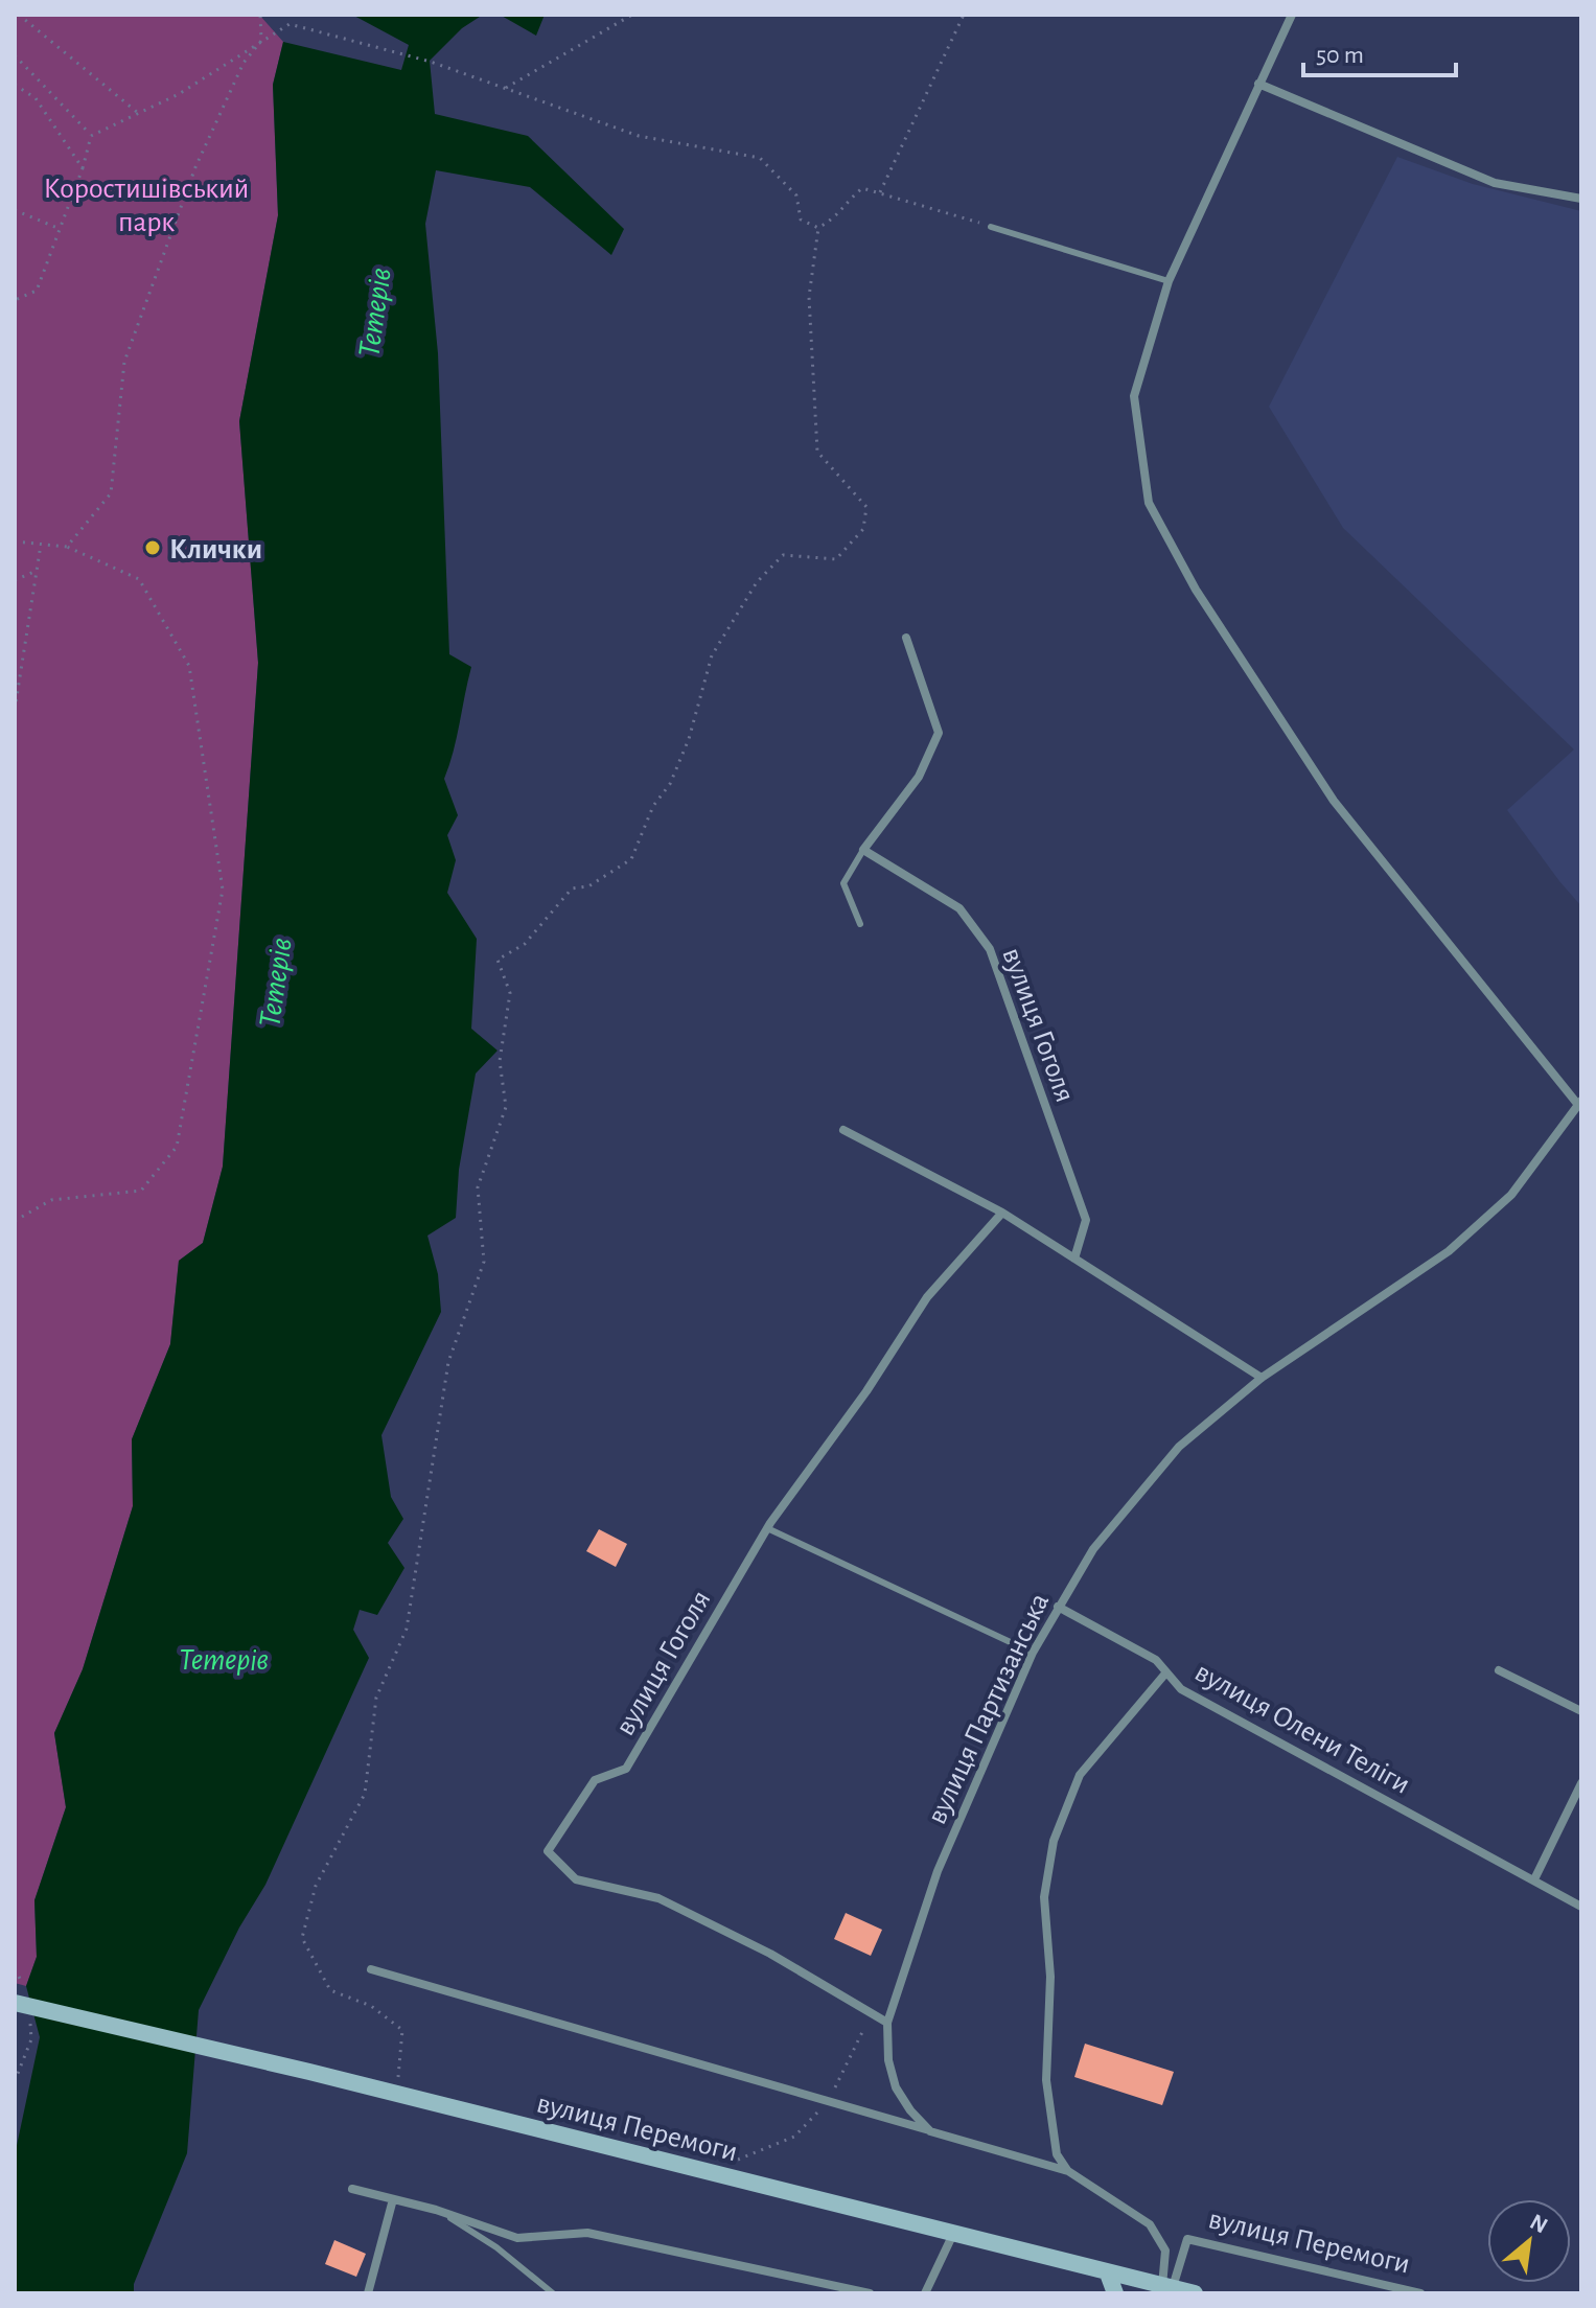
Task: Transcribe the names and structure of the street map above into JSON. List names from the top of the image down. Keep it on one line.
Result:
{"streets":{"main road":["вулиця Перемоги"],"street":["вулиця Гоголя","вулиця Партизанська","вулиця Олени Теліги"]},"crossings":[["вулиця Гоголя","вулиця Партизанська"],["вулиця Партизанська","вулиця Олени Теліги"]],"water":["Тетерів"],"parks":["Коростишівський парк"],"places":["Клички"],"scale_bar":"50 m","north":"top right"}
